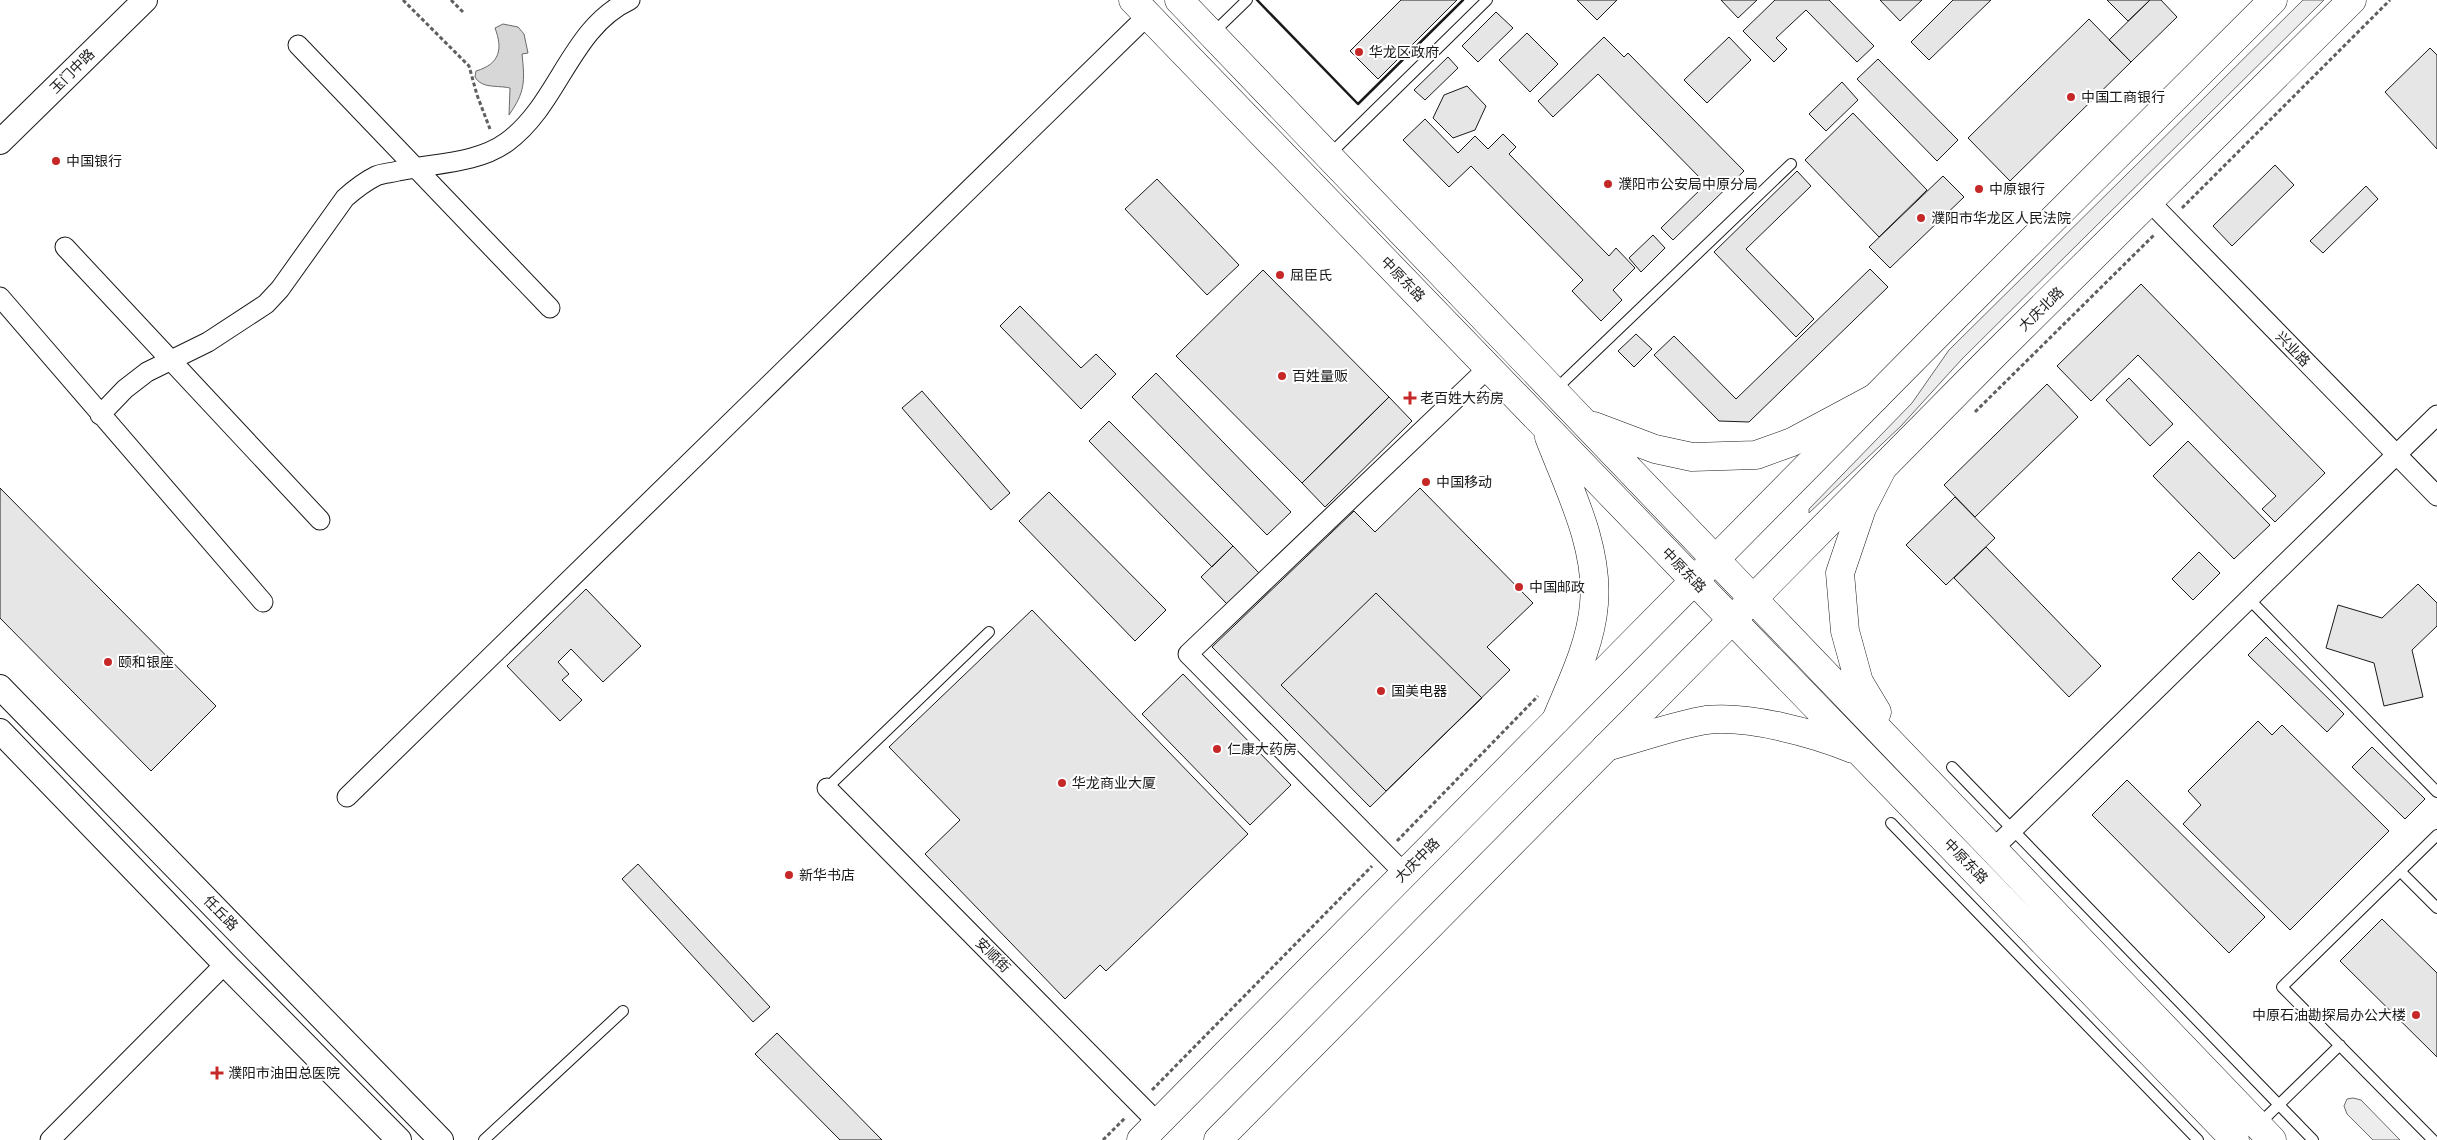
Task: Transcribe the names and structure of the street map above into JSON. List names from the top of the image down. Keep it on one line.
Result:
{"streets":{"main road":["中原东路","大庆北路","大庆中路"],"street":["玉门中路","兴业路","任丘路","安顺街"]},"crossings":[["中原东路","大庆北路"],["中原东路","大庆中路"],["大庆北路","兴业路"],["大庆中路","安顺街"]],"places":{"other":["华龙区政府","中国工商银行","中国银行","濮阳市公安局中原分局","中原银行","濮阳市华龙区人民法院","屈臣氏","百姓量贩","中国移动","中国邮政","颐和银座","国美电器","仁康大药房","华龙商业大厦","新华书店","中原石油勘探局办公大楼"],"health":["老百姓大药房","濮阳市油田总医院"]}}
